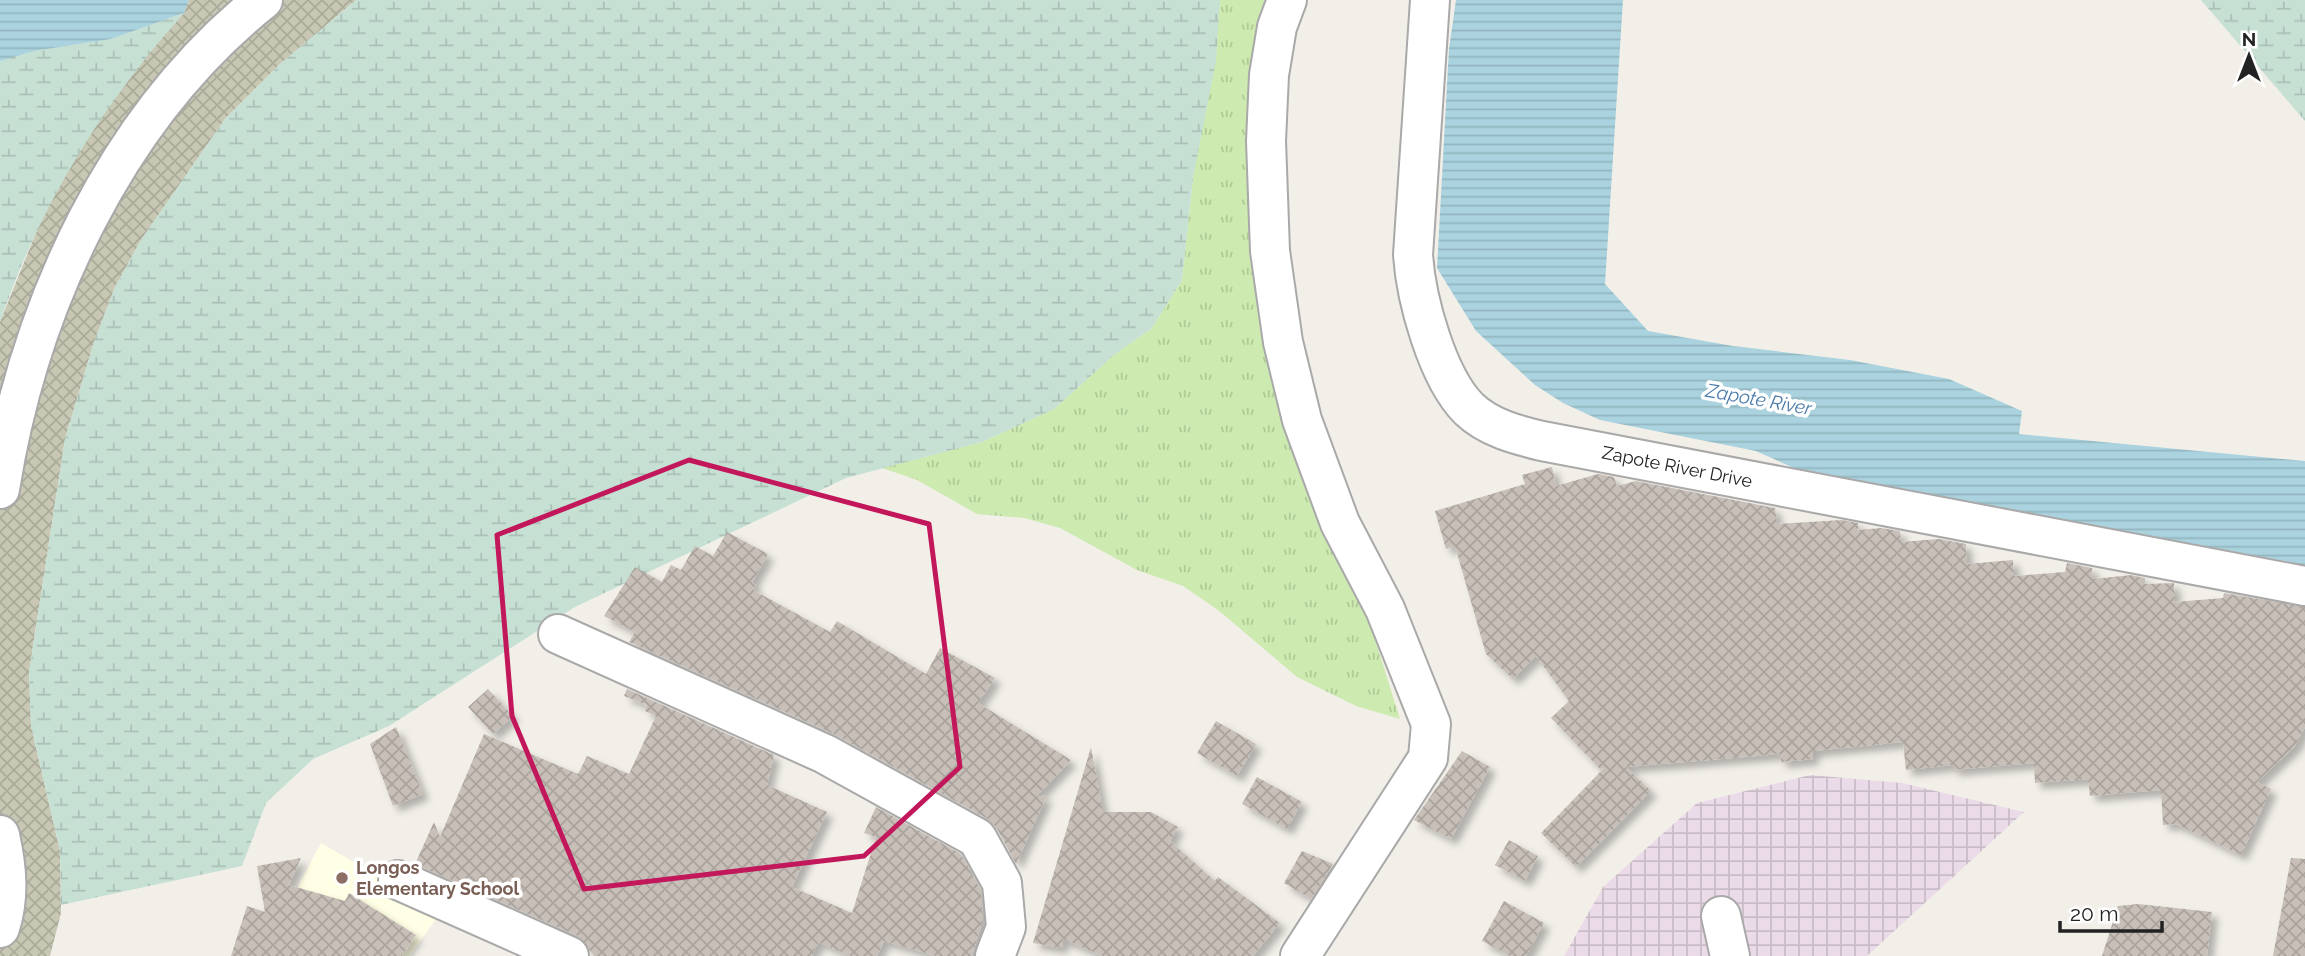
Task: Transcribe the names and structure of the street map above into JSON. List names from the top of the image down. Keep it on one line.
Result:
{"streets":{"street":["Zapote River Drive"]},"water":["Zapote River"],"places":["Longos Elementary School"],"scale_bar":"20 m","north":"top"}
